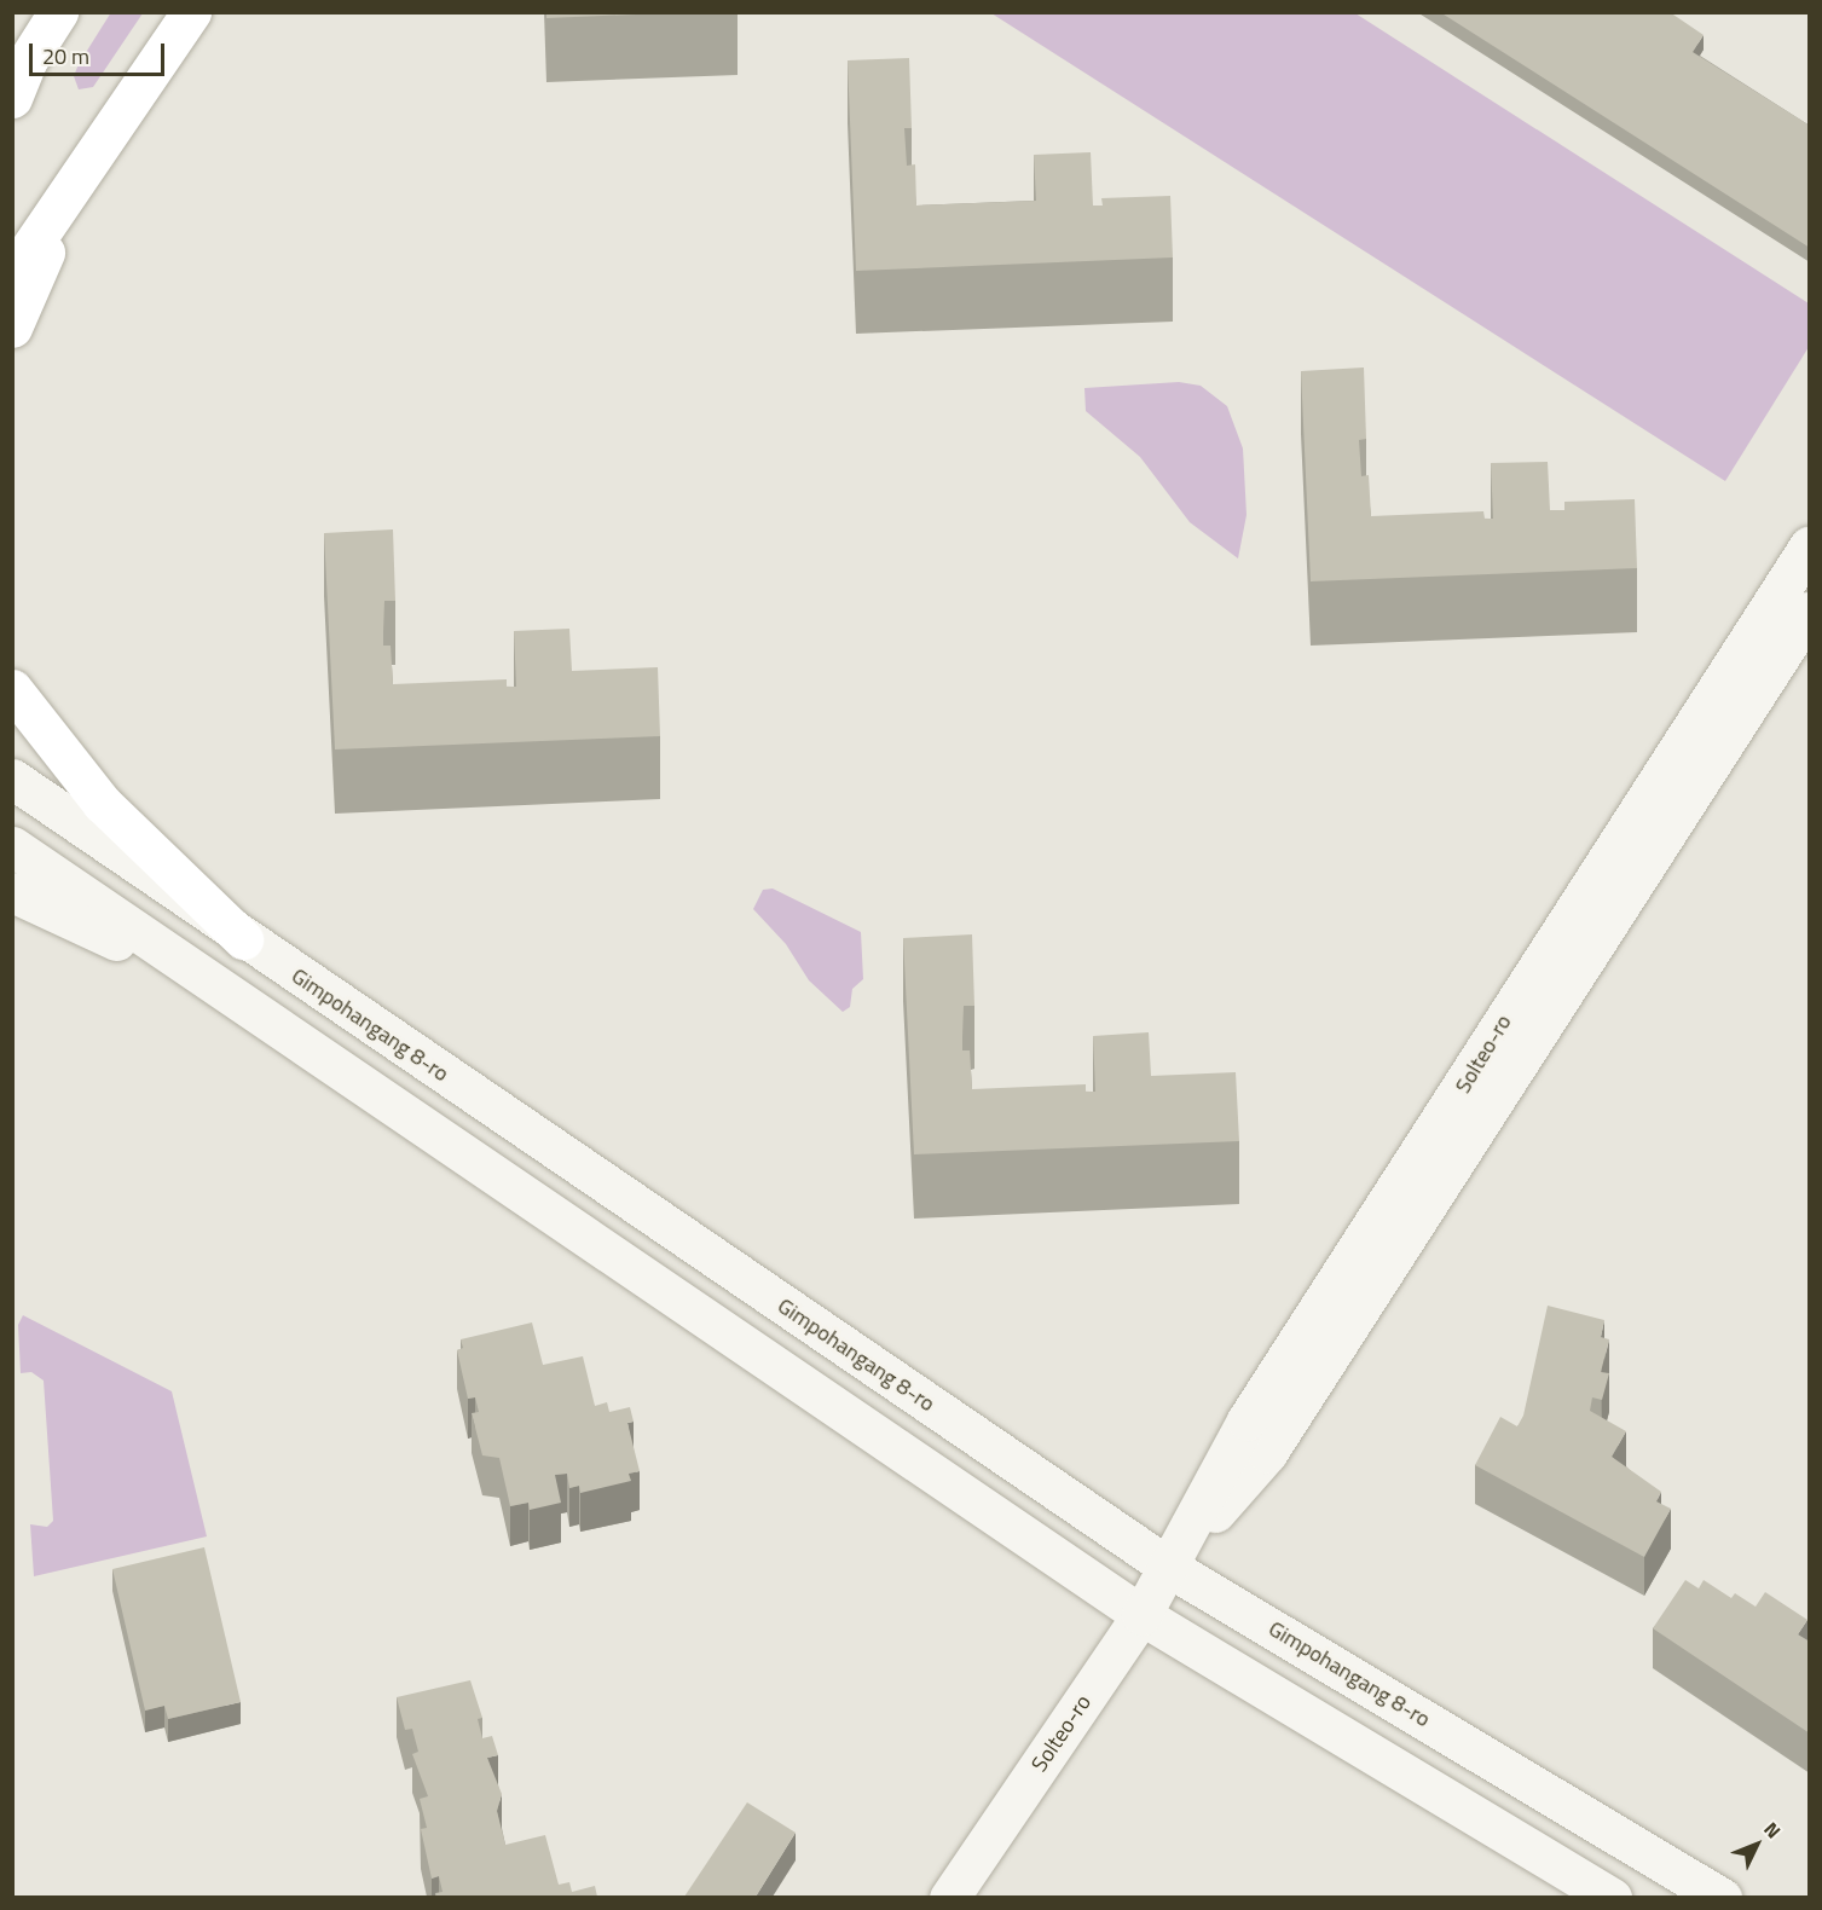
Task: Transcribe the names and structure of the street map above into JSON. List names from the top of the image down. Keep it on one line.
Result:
{"streets":{"street":["Gimpohangang 8-ro","Solteo-ro"]},"crossings":[["Gimpohangang 8-ro","Solteo-ro"]],"scale_bar":"20 m","north":"top right"}
